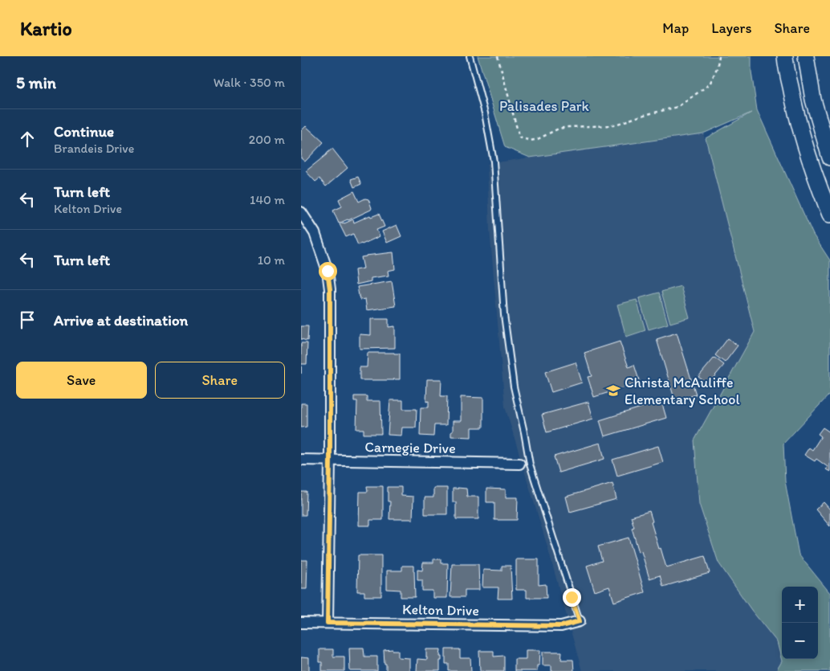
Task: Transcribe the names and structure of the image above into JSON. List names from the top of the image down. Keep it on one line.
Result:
{"streets":{"street":["Carnegie Drive","Kelton Drive"]},"parks":["Palisades Park"],"places":{"school or university":["Christa McAuliffe Elementary School"]},"page":{"header":"Kartio","nav":["Map","Layers","Share"],"heading":["5 min","Walk · 350 m"],"list":[["Continue","Brandeis Drive","200 m"],["Turn left","Kelton Drive","140 m"],["Turn left","10 m"],"Arrive at destination"],"buttons":["Save","Share"],"map_buttons":["+","−"]}}
